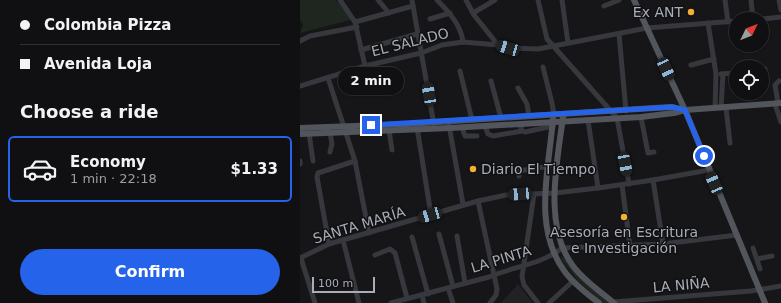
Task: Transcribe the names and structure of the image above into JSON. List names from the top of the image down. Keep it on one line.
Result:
{"streets":{"street":["EL SALADO","SANTA MARÍA","LA PINTA","LA NIÑA"]},"places":["Ex ANT","Diario El Tiempo","Asesoría en Escritura e Investigación"],"scale_bar":"100 m","north":"top right","page":{"banner":["Colombia Pizza","Avenida Loja"],"bubble":"2 min","heading":"Choose a ride","list":[{"name":"Economy","note":"1 min · 22:18","value":"$1.33"}],"buttons":"Confirm","scale":"100 m"}}
